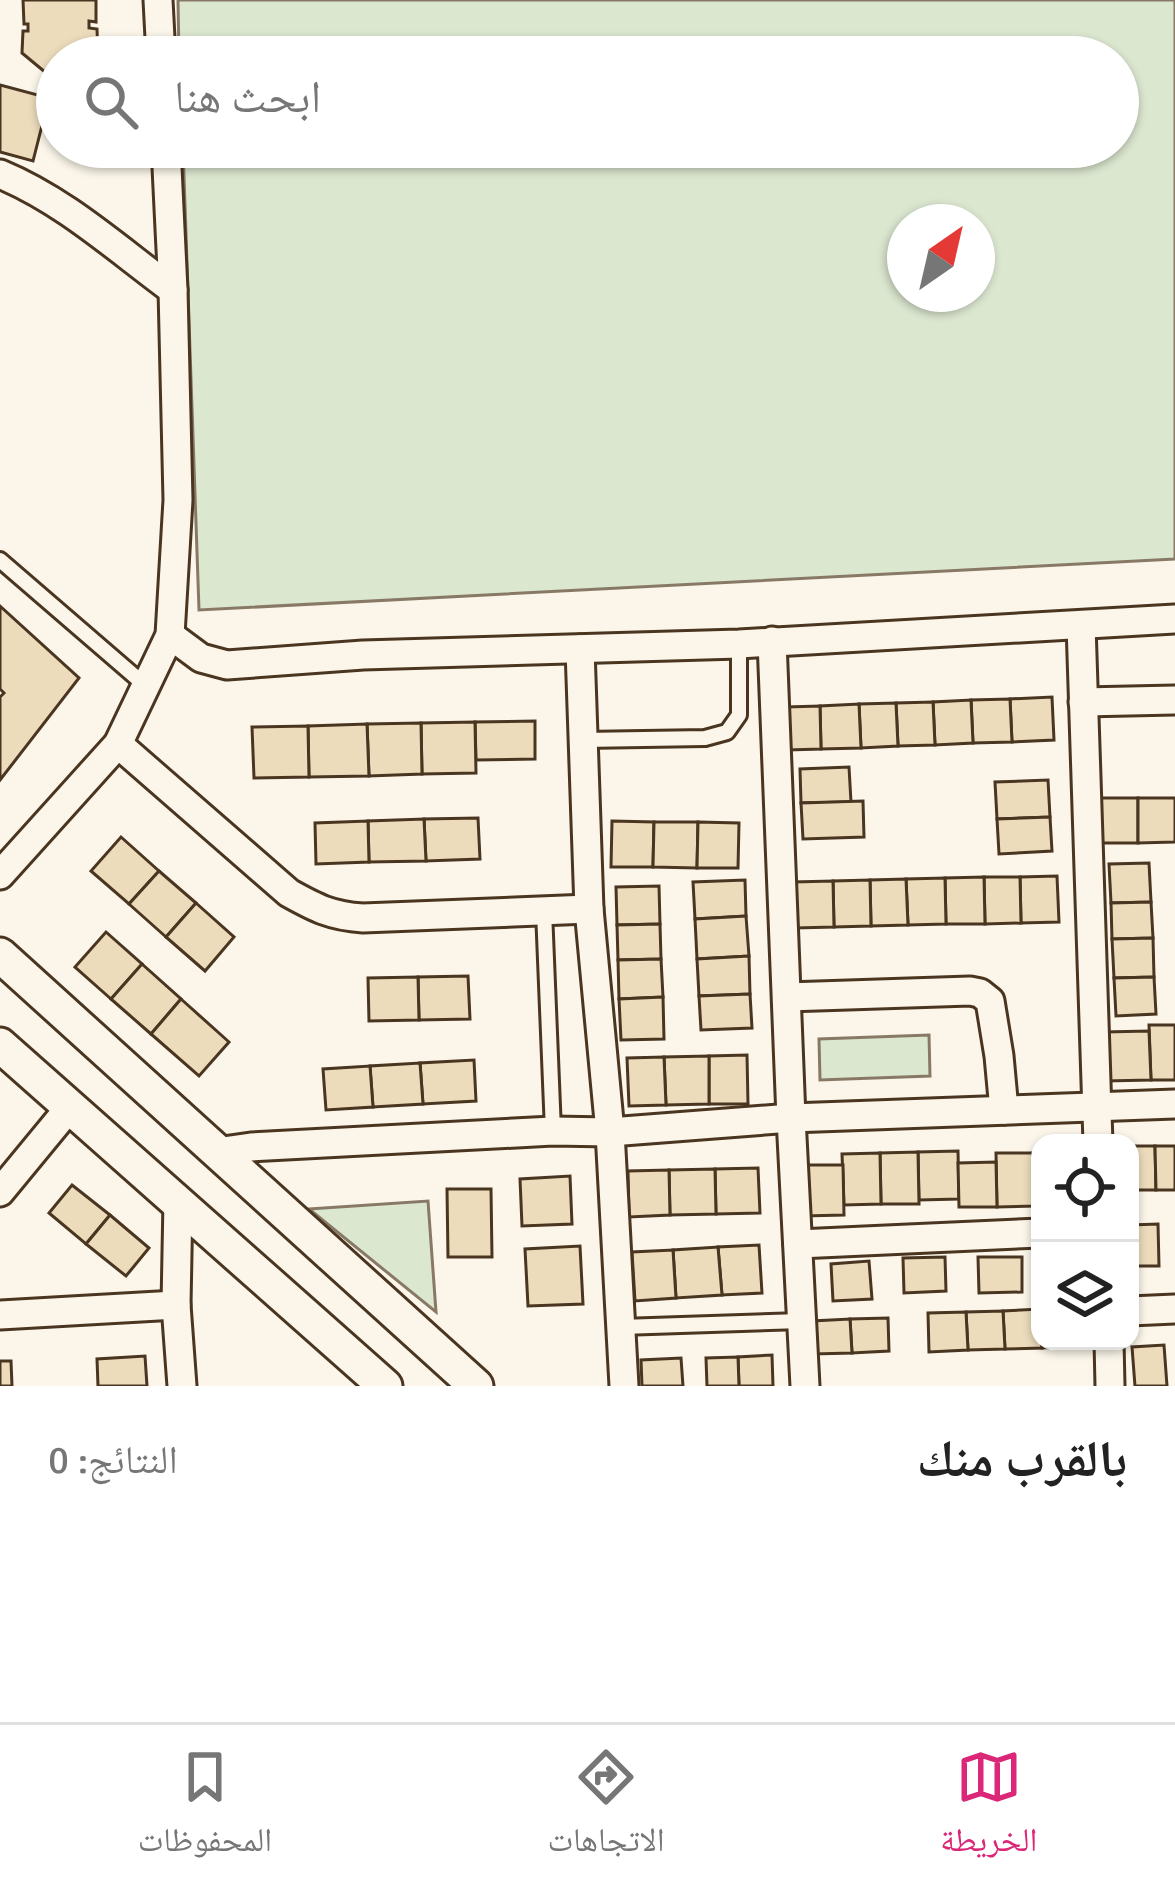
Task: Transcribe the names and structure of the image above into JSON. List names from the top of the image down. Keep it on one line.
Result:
{"north":"top right","page":{"search":"ابحث هنا","heading":["بالقرب منك","النتائج: 0"],"nav":["الخريطة","الاتجاهات","المحفوظات"]}}
